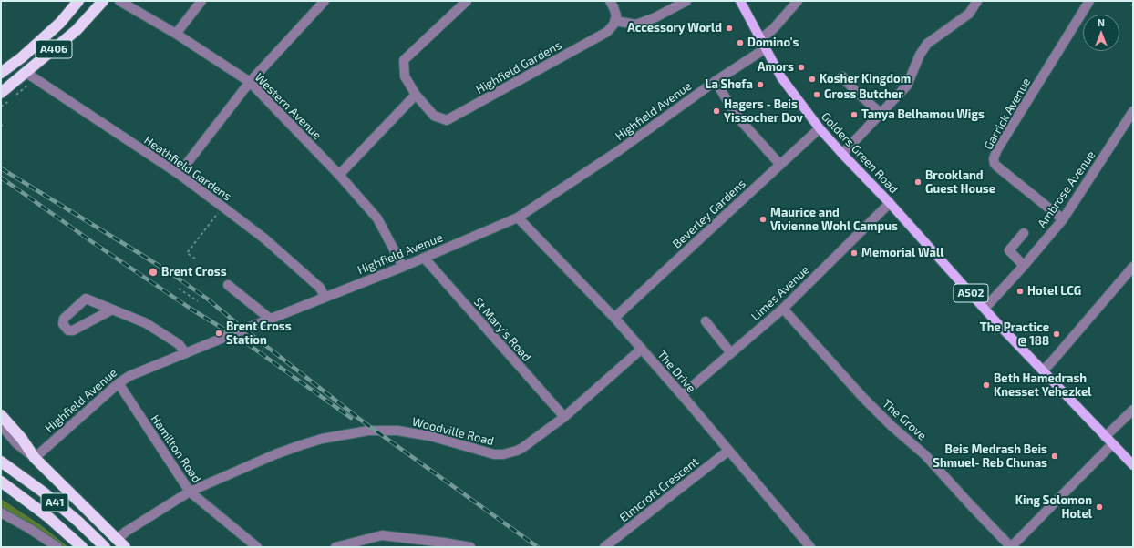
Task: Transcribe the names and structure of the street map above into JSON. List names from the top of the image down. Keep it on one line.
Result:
{"streets":{"highway":["A406","A41"],"main road":["Golders Green Road","A502"],"street":["Highfield Gardens","Western Avenue","Highfield Avenue","Garrick Avenue","Heathfield Gardens","Ambrose Avenue","Beverley Gardens","Limes Avenue","St Mary's Road","The Drive","The Grove","Woodville Road","Hamilton Road","Elmcroft Crescent"]},"crossings":[["A406","Heathfield Gardens"],["Western Avenue","Highfield Avenue"],["Highfield Avenue","Golders Green Road"],["Highfield Avenue","Heathfield Gardens"],["Highfield Avenue","St Mary's Road"],["Highfield Avenue","The Drive"],["Highfield Avenue","Hamilton Road"],["Highfield Avenue","A41"],["Garrick Avenue","Ambrose Avenue"],["Golders Green Road","Ambrose Avenue"],["Golders Green Road","Beverley Gardens"],["Golders Green Road","Limes Avenue"],["Beverley Gardens","The Drive"],["Limes Avenue","The Drive"],["Limes Avenue","The Grove"],["St Mary's Road","Woodville Road"],["The Drive","Woodville Road"],["The Drive","Elmcroft Crescent"],["Woodville Road","Hamilton Road"],["Woodville Road","A41"]],"places":["Accessory World","Domino's","Amors","Kosher Kingdom","La Shefa","Gross Butcher","Hagers - Beis Yissocher Dov","Tanya Belhamou Wigs","Brookland Guest House","Maurice and Vivienne Wohl Campus","Memorial Wall","Brent Cross","Hotel LCG","Brent Cross Station","The Practice @ 188","Beth Hamedrash Knesset Yehezkel","Beis Medrash Beis Shmuel- Reb Chunas","King Solomon Hotel"],"north":"top"}
